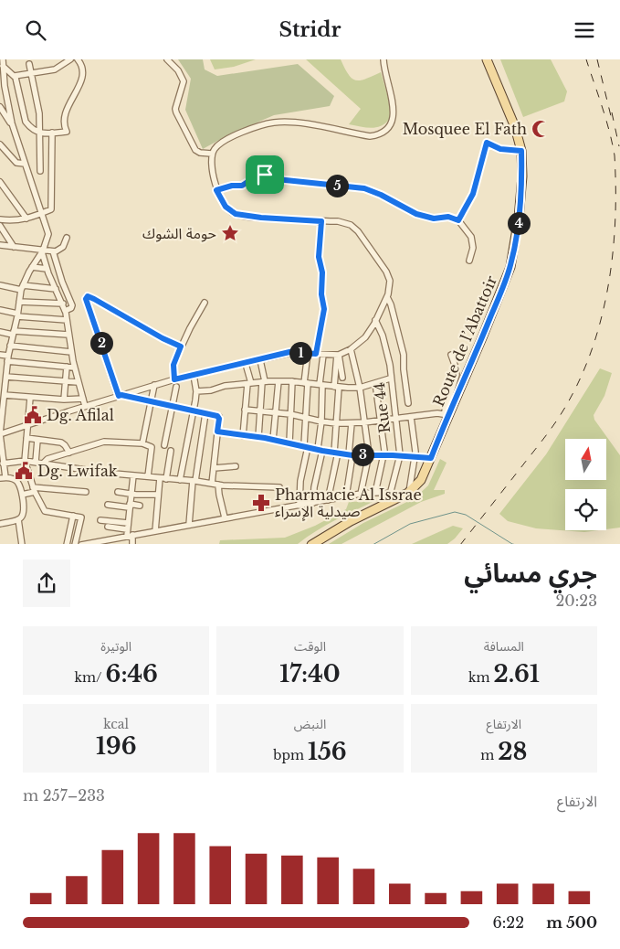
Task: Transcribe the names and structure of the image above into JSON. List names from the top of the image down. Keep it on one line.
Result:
{"streets":{"main road":["Route de l’Abattoir"],"street":["Rue 44"]},"places":{"mosque":["Mosquee El Fath"],"place":["حومة الشوك"],"public building":["Dg. Afilal","Dg. Lwifak"],"pharmacy":["Pharmacie Al Issrae صيدلية الإسراء"]},"north":"top","page":{"header":"Stridr","pins":["5","4","2","1","3"],"heading":["جري مسائي","20:23"],"stats":[["المسافة","2.61 km"],["الوقت","17:40"],["الوتيرة","6:46 /km"],["الارتفاع","28 m"],["النبض","156 bpm"],["kcal","196"]],"chart":["الارتفاع","233–257 m"],"list":[{"name":"500 m","note":"6:22"}]}}
